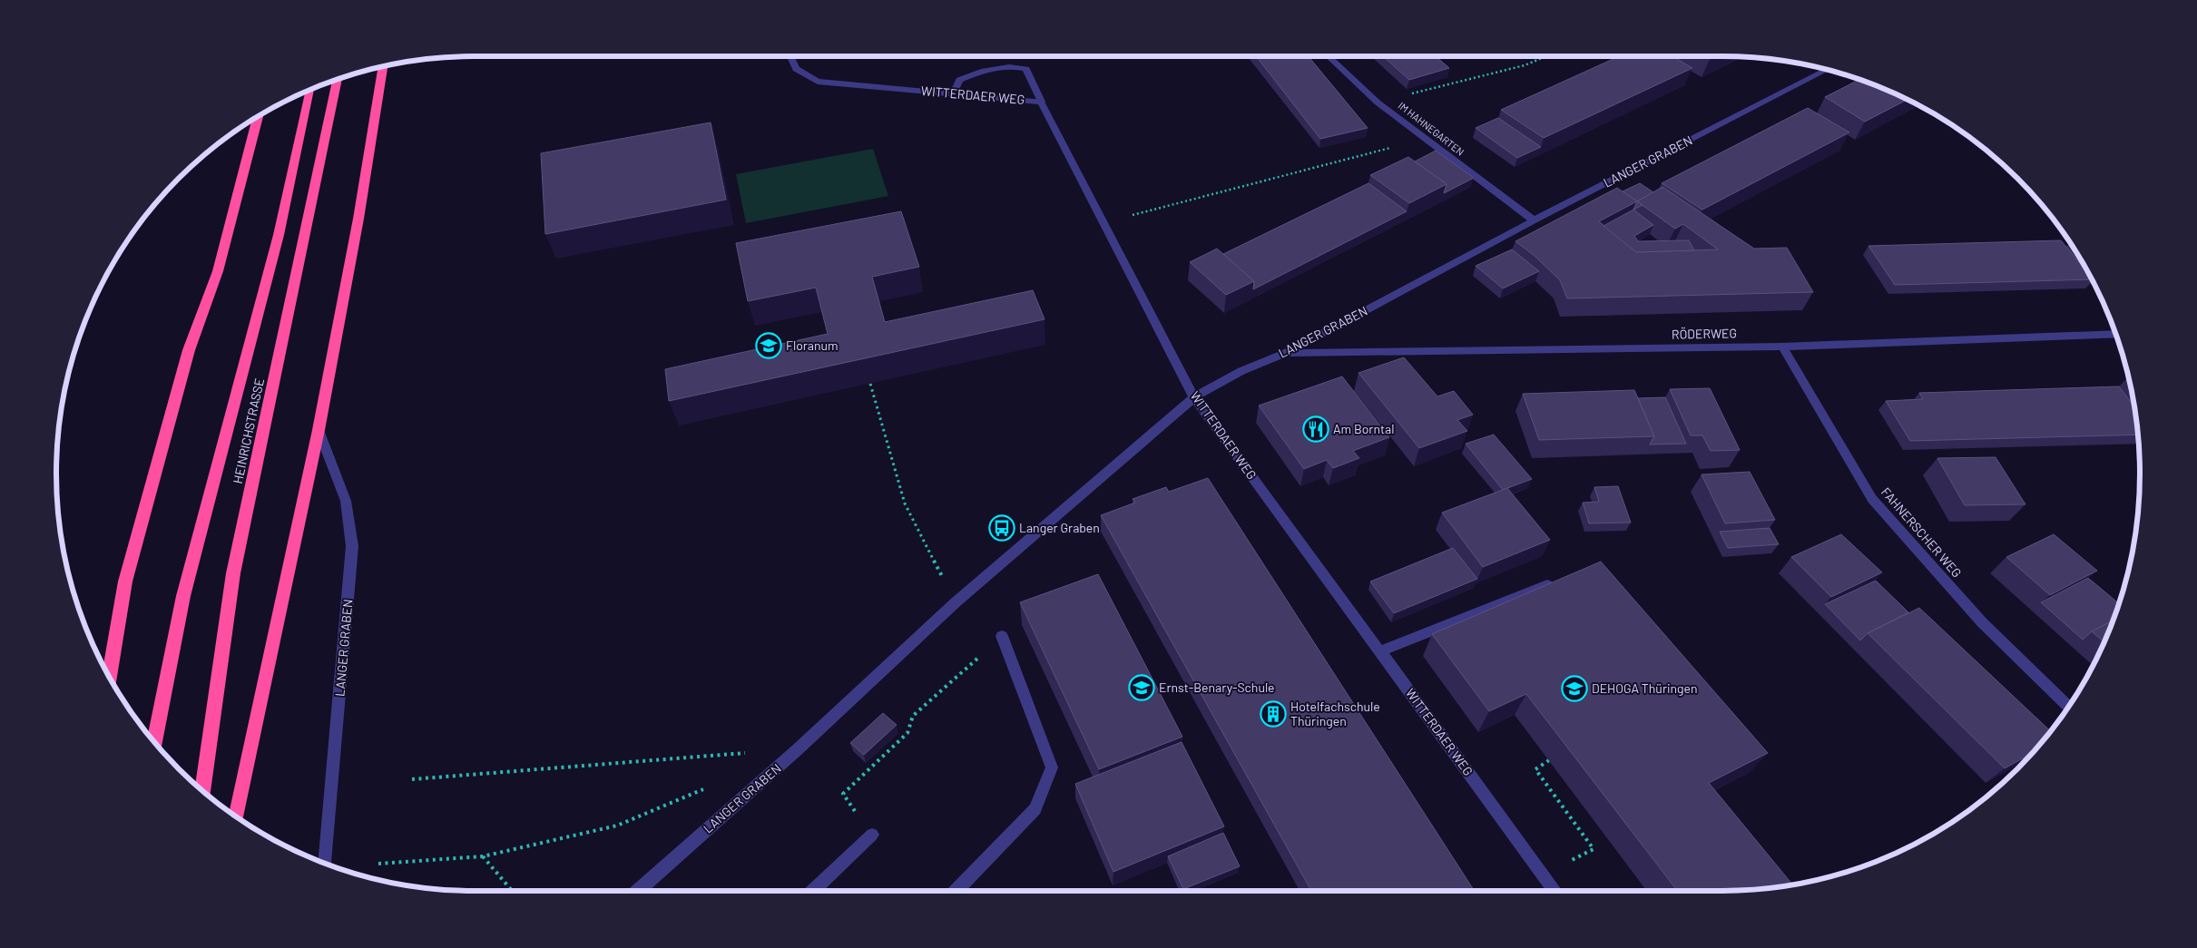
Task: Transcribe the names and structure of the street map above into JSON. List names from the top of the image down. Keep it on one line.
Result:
{"streets":{"highway":["HEINRICHSTRASSE"],"street":["WITTERDAER WEG","IM HAHNEGARTEN","LANGER GRABEN","RÖDERWEG","FAHNERSCHER WEG"]},"crossings":[["WITTERDAER WEG","LANGER GRABEN"],["IM HAHNEGARTEN","LANGER GRABEN"],["LANGER GRABEN","RÖDERWEG"],["RÖDERWEG","FAHNERSCHER WEG"]],"places":{"school or university":["Floranum","Ernst-Benary-Schule","DEHOGA Thüringen"],"restaurant":["Am Borntal"],"bus stop":["Langer Graben"],"building":["Hotelfachschule Thüringen"]}}
